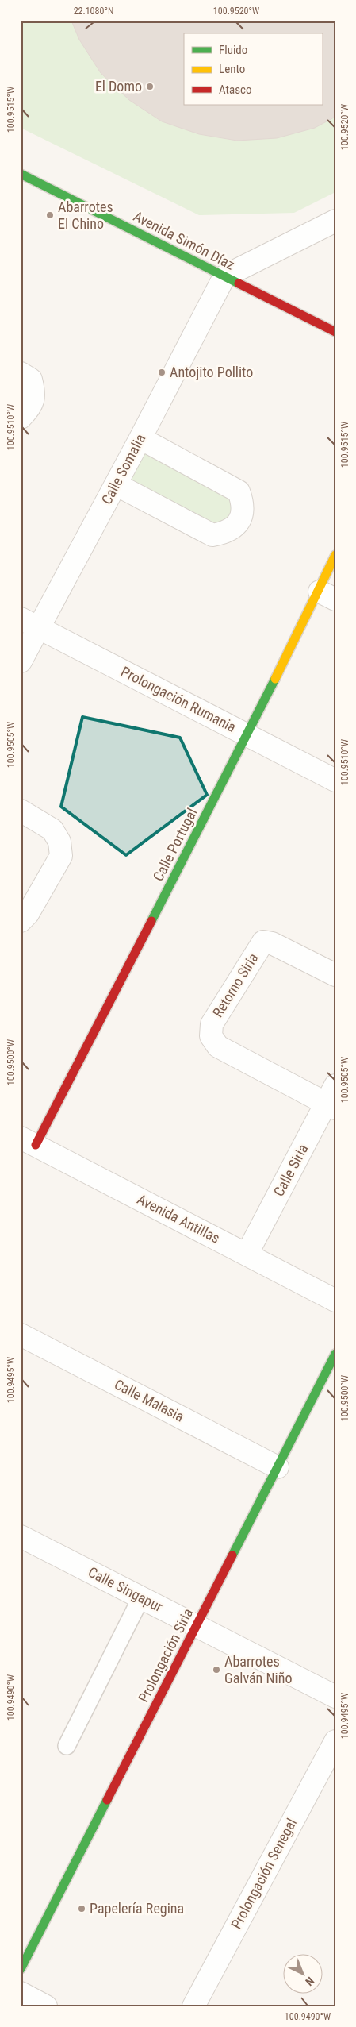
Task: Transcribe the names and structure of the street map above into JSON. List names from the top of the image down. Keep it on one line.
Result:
{"streets":{"street":["Avenida Simón Díaz","Calle Somalia","Prolongación Rumania","Calle Portugal","Retorno Siria","Calle Siria","Avenida Antillas","Calle Malasia","Calle Singapur","Prolongación Siria","Prolongación Senegal"]},"crossings":[["Avenida Simón Díaz","Calle Somalia"],["Calle Somalia","Prolongación Rumania"],["Prolongación Rumania","Calle Portugal"],["Calle Portugal","Avenida Antillas"],["Retorno Siria","Calle Siria"],["Calle Siria","Avenida Antillas"],["Calle Malasia","Prolongación Siria"],["Calle Singapur","Prolongación Siria"]],"places":["El Domo","Abarrotes El Chino","Antojito Pollito","Abarrotes Galván Niño","Papelería Regina"],"legend":["Fluido","Lento","Atasco"],"north":"bottom right","coordinates":["22.1080°N","100.9520°W","100.9515°W","100.9510°W","100.9505°W","100.9500°W","100.9495°W","100.9490°W"]}
